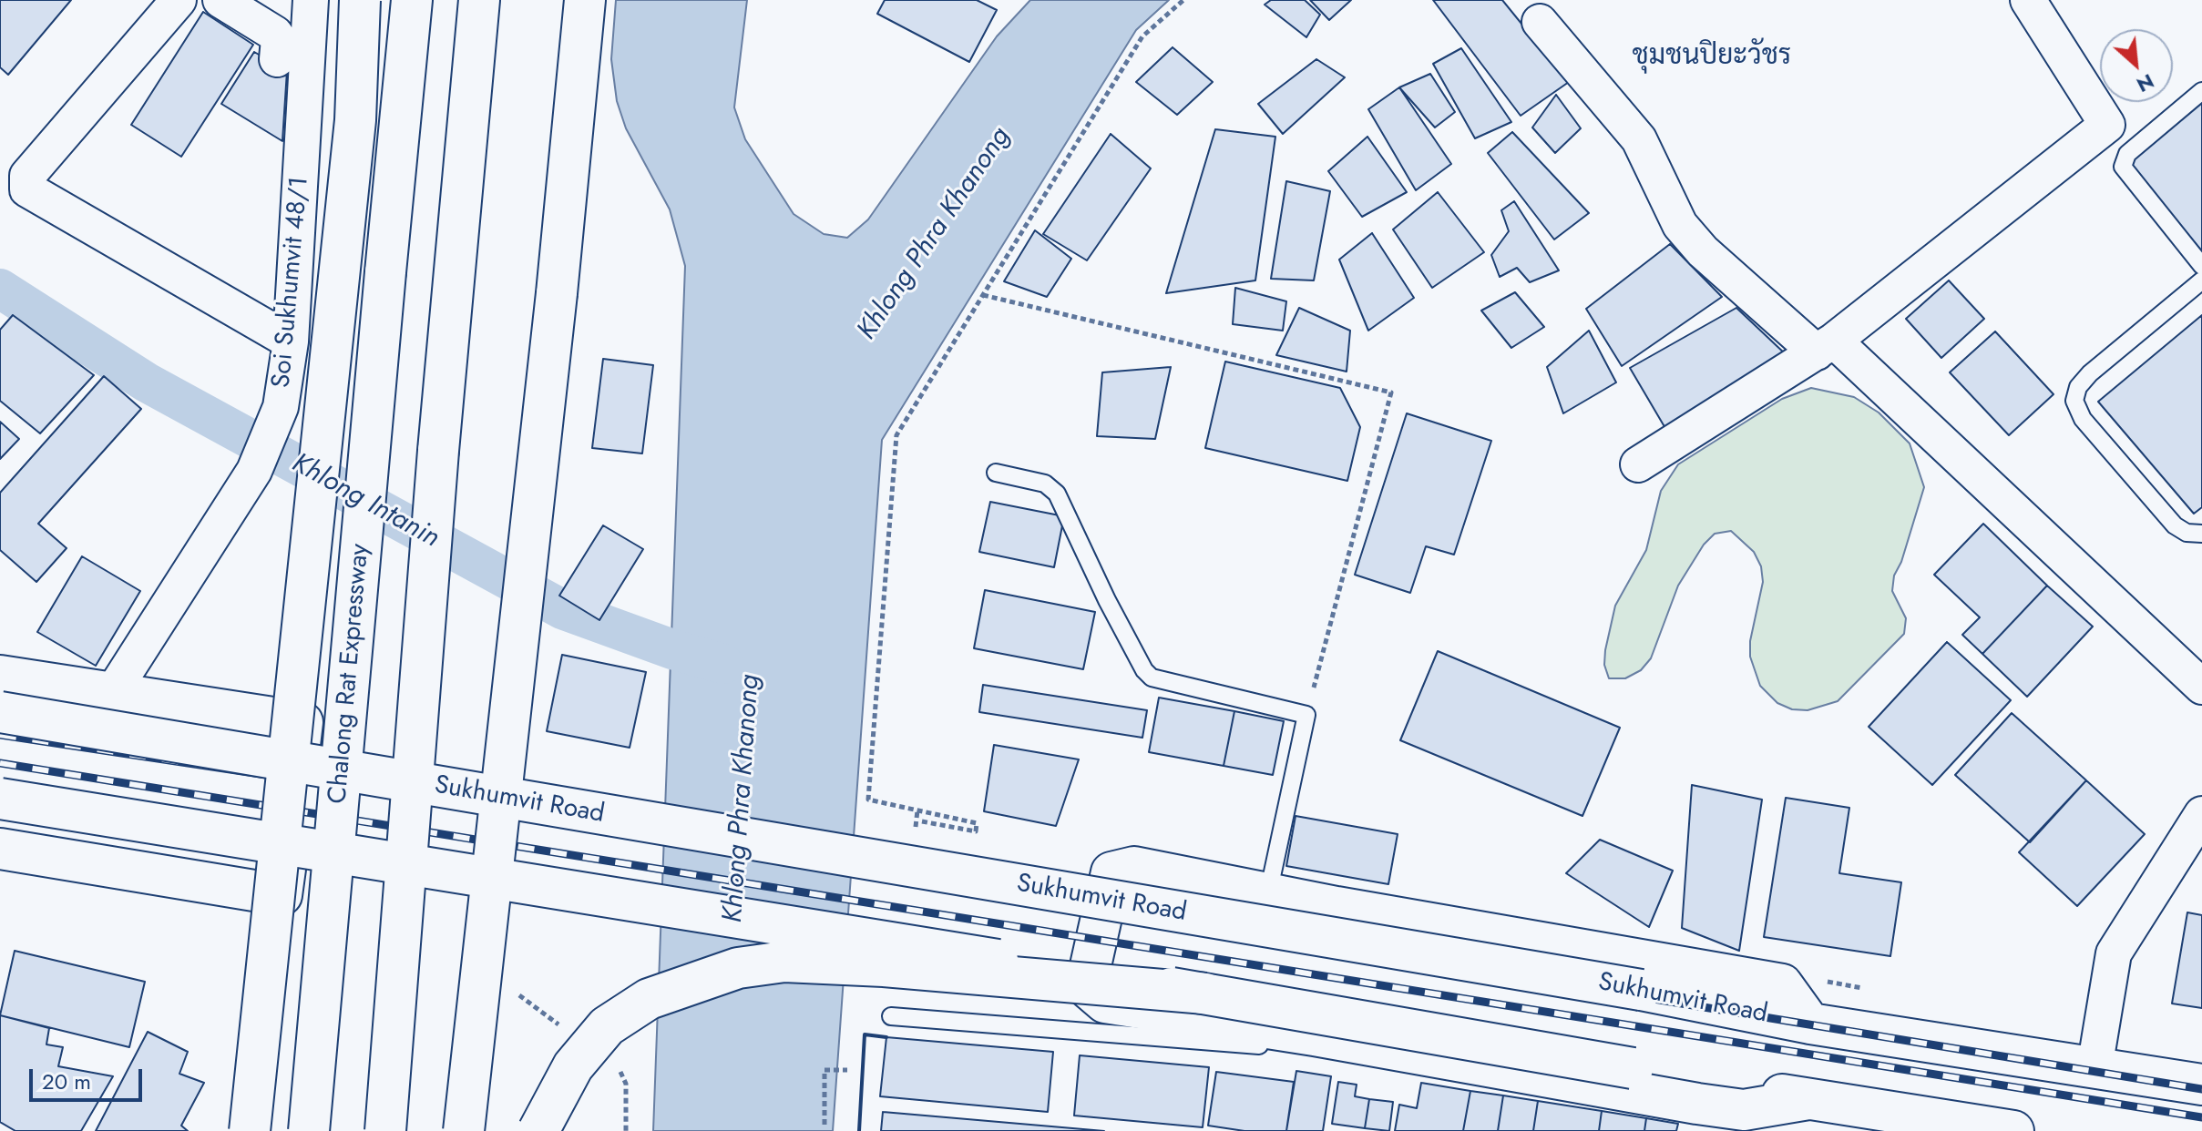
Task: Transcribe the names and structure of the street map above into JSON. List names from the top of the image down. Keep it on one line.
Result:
{"streets":{"main road":["Chalong Rat Expressway","Sukhumvit Road"],"street":["Soi Sukhumvit 48/1"]},"districts":["ชุมชนปิยะวัชร"],"water":["Khlong Phra Khanong","Khlong Intanin"],"scale_bar":"20 m","north":"bottom right"}
